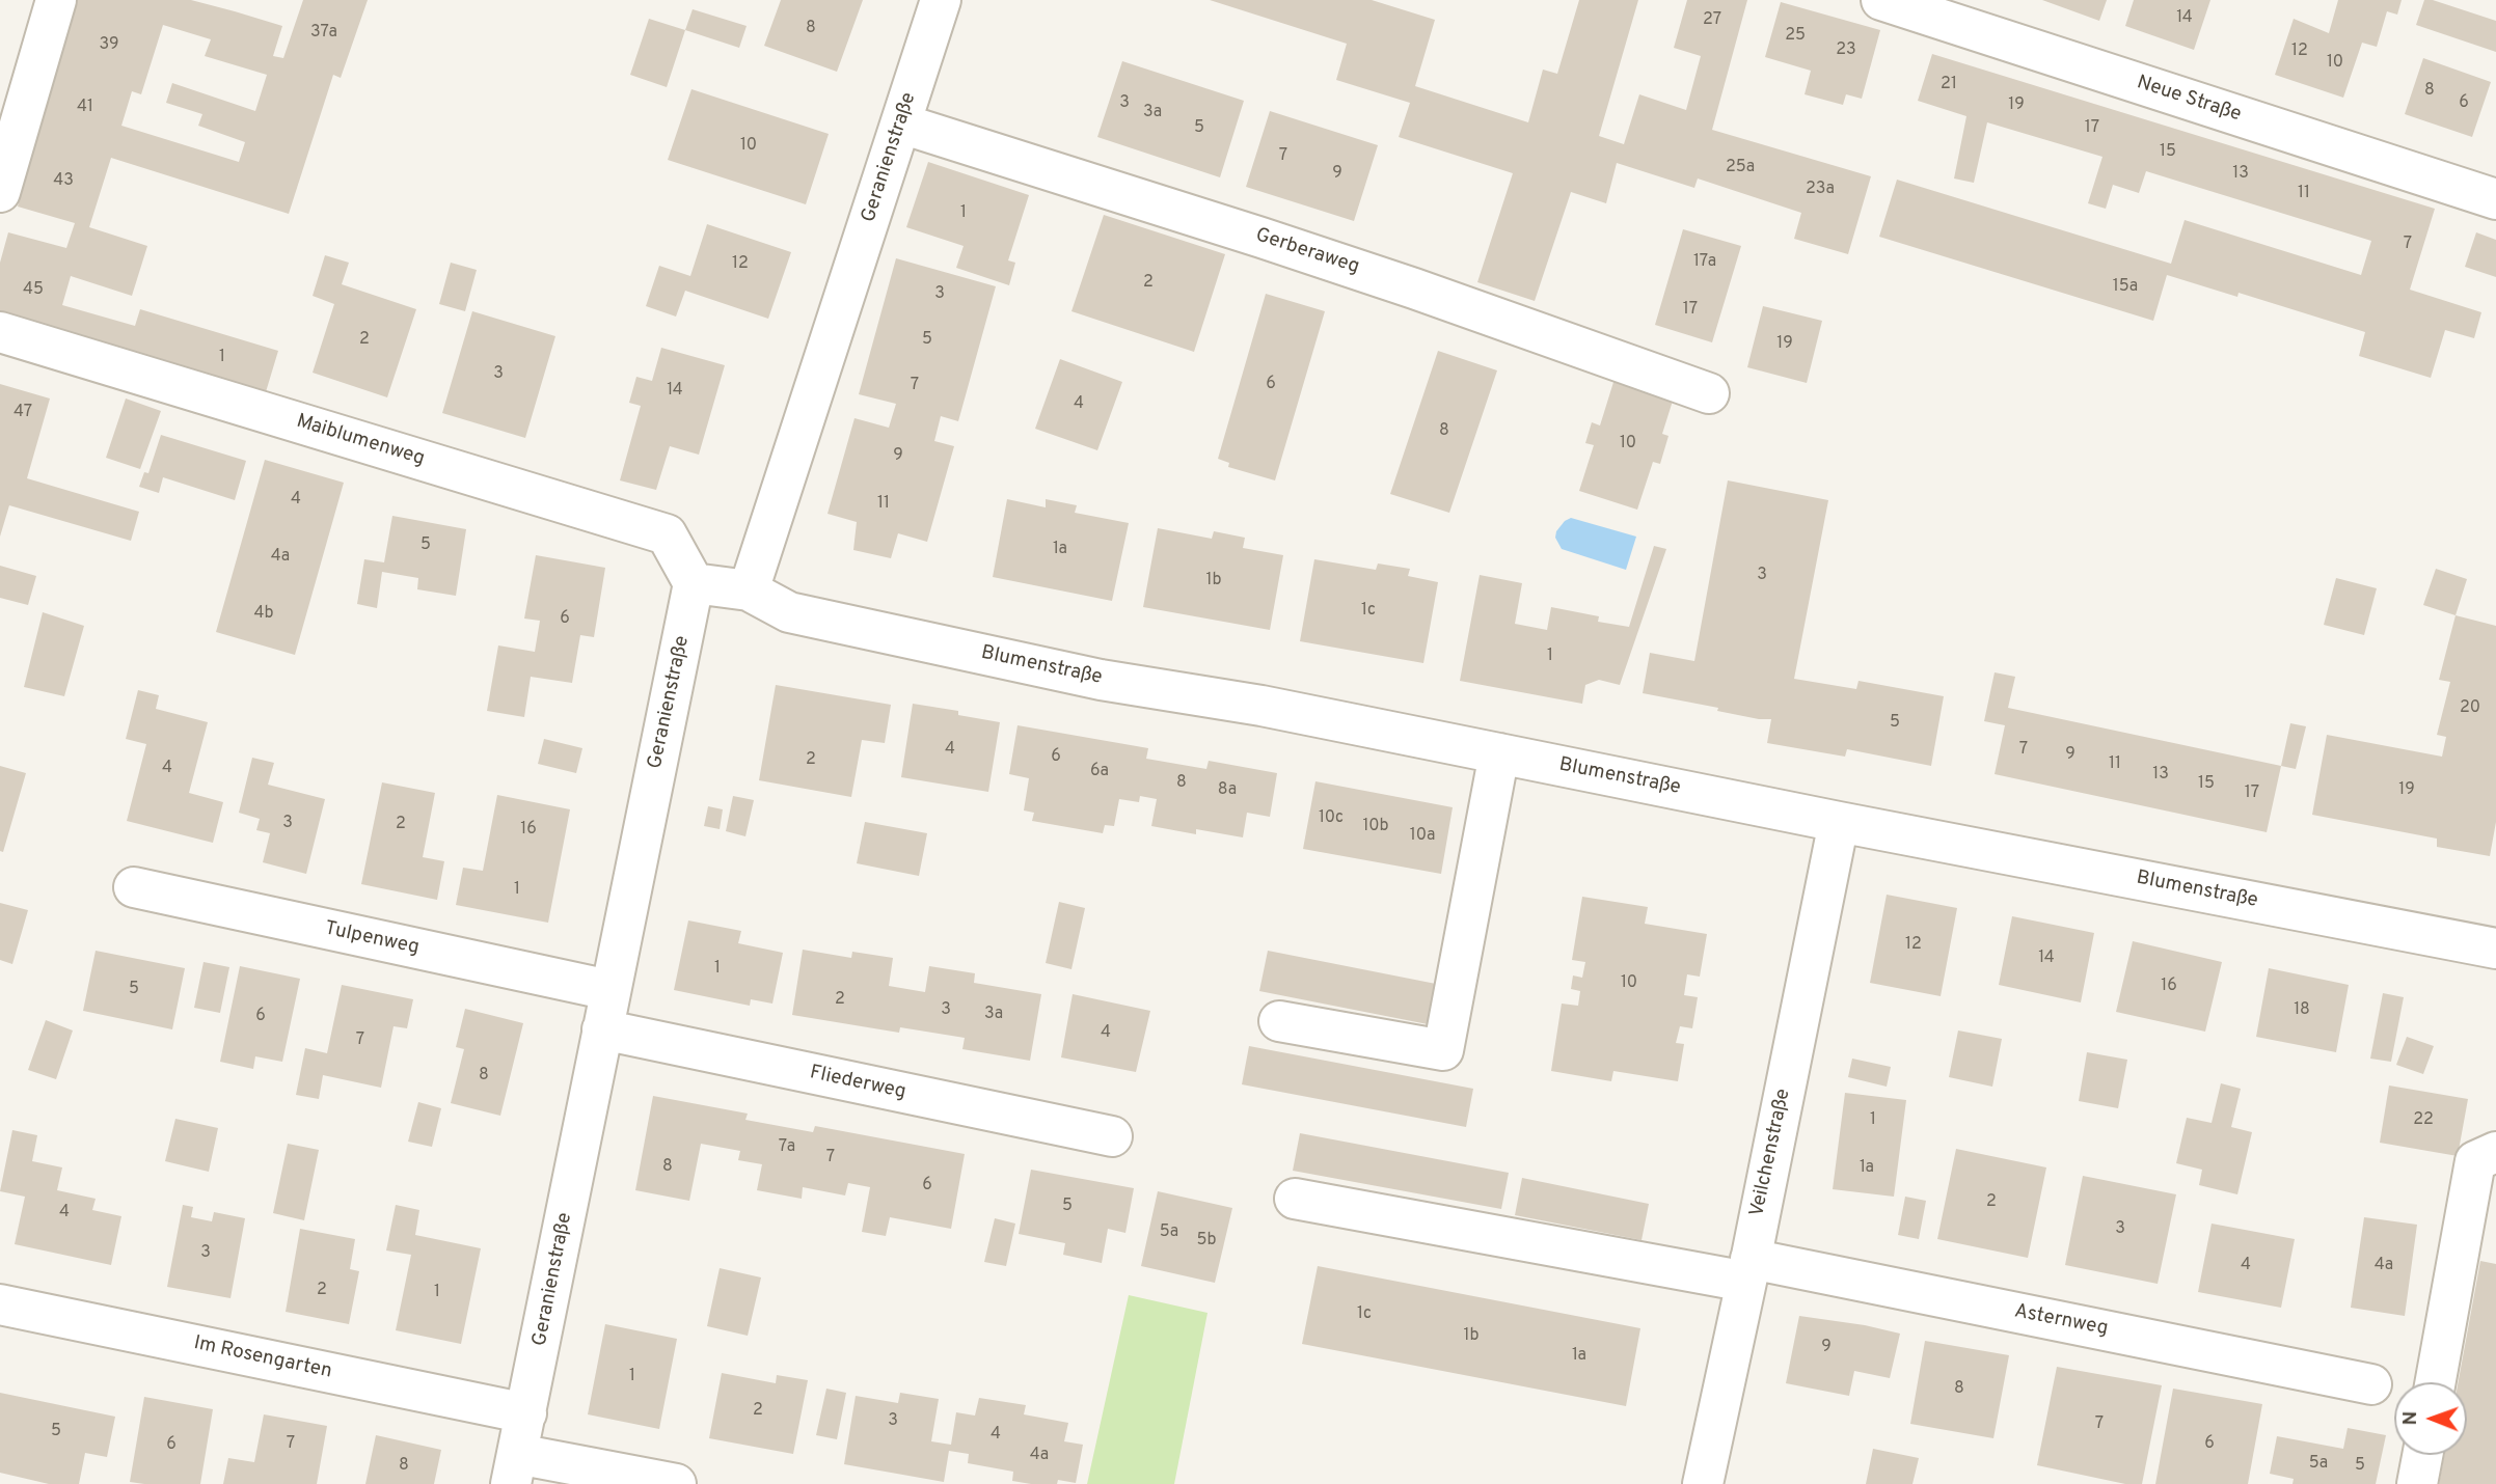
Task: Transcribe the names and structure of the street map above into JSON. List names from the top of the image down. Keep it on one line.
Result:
{"streets":{"street":["Neue Straße","Geranienstraße","Gerberaweg","Maiblumenweg","Blumenstraße","Tulpenweg","Fliederweg","Veilchenstraße","Asternweg","Im Rosengarten"]},"crossings":[["Geranienstraße","Gerberaweg"],["Geranienstraße","Maiblumenweg"],["Geranienstraße","Blumenstraße"],["Geranienstraße","Tulpenweg"],["Geranienstraße","Fliederweg"],["Geranienstraße","Im Rosengarten"],["Blumenstraße","Veilchenstraße"],["Veilchenstraße","Asternweg"]],"house_numbers":["14","27","8","37a","25","39","23","12","10","21","8","3","6","19","41","3a","5","17","10","15","7","25a","9","13","43","23a","11","1","7","17a","12","2","15a","45","3","17","2","5","19","1","3","6","7","14","4","47","8","10","9","4","11","5","1a","4a","3","1b","1c","4b","6","1","20","5","4","7","9","6","2","11","4","6a","13","8","15","8a","19","17","10c","3","2","10b","16","10a","1","12","14","1","10","16","5","2","3","18","3a","6","4","7","8","1","22","7a","7","8","1a","6","2","5","4","3","5a","5b","3","4","4a","2","1","1c","1b","9","1a","1","8","2","3","7","5","4","7","6","6","4a","5a","8","5"],"north":"left"}
